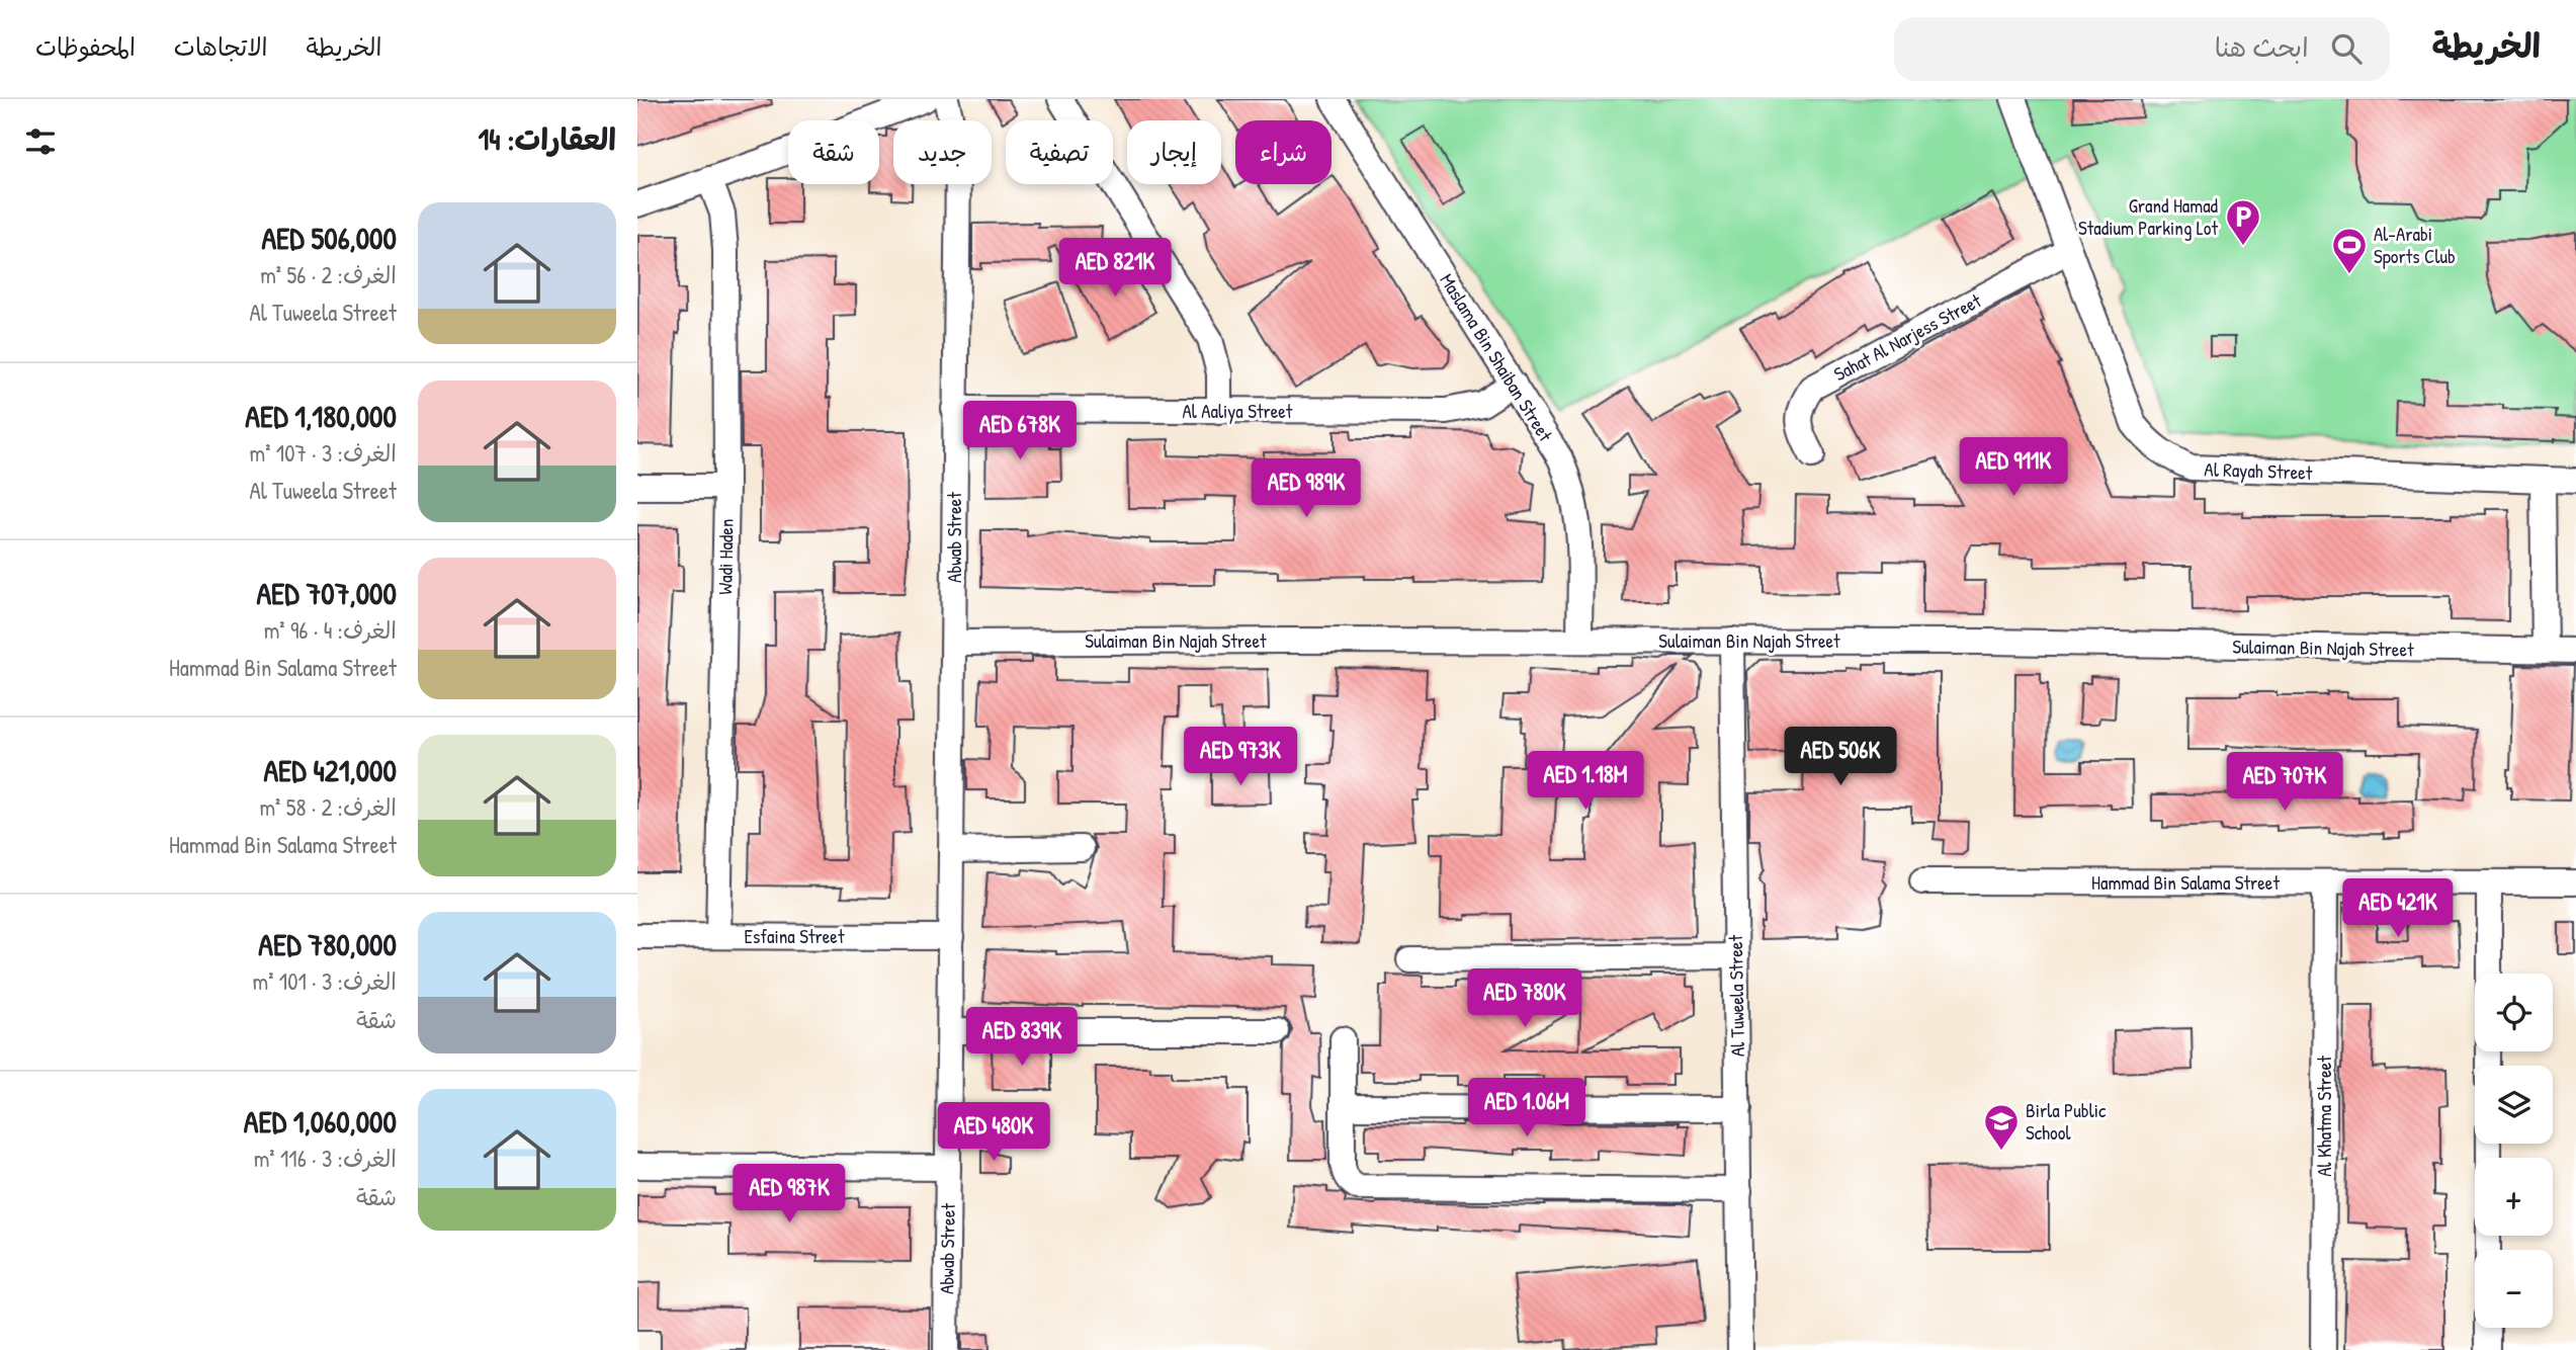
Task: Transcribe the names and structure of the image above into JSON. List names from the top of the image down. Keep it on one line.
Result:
{"streets":{"street":["Sahat Al Narjess Street","Maslama Bin Shaiban Street","Al Aaliya Street","Al Rayah Street","Abwab Street","Wadi Haden","Sulaiman Bin Najah Street","Hammad Bin Salama Street","Esfaina Street","Al Tuweela Street","Al Khatma Street"]},"crossings":[["Sahat Al Narjess Street","Al Rayah Street"],["Maslama Bin Shaiban Street","Al Aaliya Street"],["Maslama Bin Shaiban Street","Sulaiman Bin Najah Street"],["Al Aaliya Street","Abwab Street"],["Abwab Street","Sulaiman Bin Najah Street"],["Abwab Street","Esfaina Street"],["Wadi Haden","Esfaina Street"],["Sulaiman Bin Najah Street","Al Tuweela Street"],["Hammad Bin Salama Street","Al Khatma Street"]],"places":{"parking":["Grand Hamad Stadium Parking Lot"],"sports":["Al-Arabi Sports Club"],"school or university":["Birla Public School"]},"page":{"header":"الخريطة","search":"ابحث هنا","nav":["الخريطة","الاتجاهات","المحفوظات"],"heading":"العقارات: 14","chip":["شراء","إيجار","تصفية","جديد","شقة"],"list":[{"name":"AED 506,000","note":"الغرف: 2 · 56 m² · Al Tuweela Street"},{"name":"AED 1,180,000","note":"الغرف: 3 · 107 m² · Al Tuweela Street"},{"name":"AED 707,000","note":"الغرف: 4 · 96 m² · Hammad Bin Salama Street"},{"name":"AED 421,000","note":"الغرف: 2 · 58 m² · Hammad Bin Salama Street"},{"name":"AED 780,000","note":"الغرف: 3 · 101 m² · شقة"},{"name":"AED 1,060,000","note":"الغرف: 3 · 116 m² · شقة"}],"price":["AED 821K","AED 678K","AED 911K","AED 989K","AED 973K","AED 506K","AED 1.18M","AED 707K","AED 421K","AED 780K","AED 839K","AED 1.06M","AED 480K","AED 987K"],"map_buttons":["+","−"]}}
